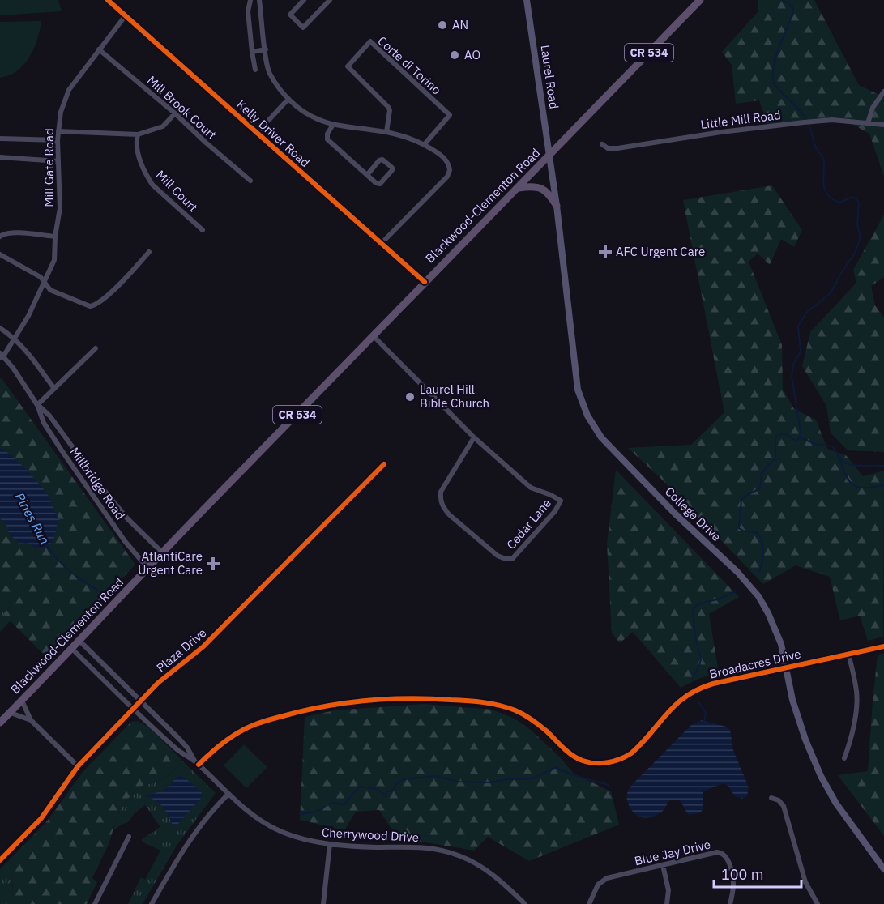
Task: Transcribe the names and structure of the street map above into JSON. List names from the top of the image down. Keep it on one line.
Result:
{"streets":{"main road":["CR 534","Laurel Road","Blackwood-Clementon Road","College Drive"],"street":["Corte di Torino","Mill Brook Court","Little Mill Road","Kelly Driver Road","Mill Gate Road","Mill Court","Millbridge Road","Cedar Lane","Plaza Drive","Broadacres Drive","Cherrywood Drive","Blue Jay Drive"]},"crossings":[["Laurel Road","Blackwood-Clementon Road"],["Laurel Road","College Drive"],["Mill Brook Court","Mill Gate Road"],["Kelly Driver Road","Mill Gate Road"],["Kelly Driver Road","Blackwood-Clementon Road"],["Mill Gate Road","Millbridge Road"],["Blackwood-Clementon Road","Millbridge Road"],["Blackwood-Clementon Road","College Drive"],["Blackwood-Clementon Road","Cedar Lane"],["Blackwood-Clementon Road","Cherrywood Drive"],["College Drive","Broadacres Drive"],["Plaza Drive","Cherrywood Drive"],["Broadacres Drive","Cherrywood Drive"]],"water":["Pines Run"],"places":{"other":["AN","AO","Laurel Hill Bible Church"],"health":["AFC Urgent Care","AtlantiCare Urgent Care"]},"scale_bar":"100 m"}
